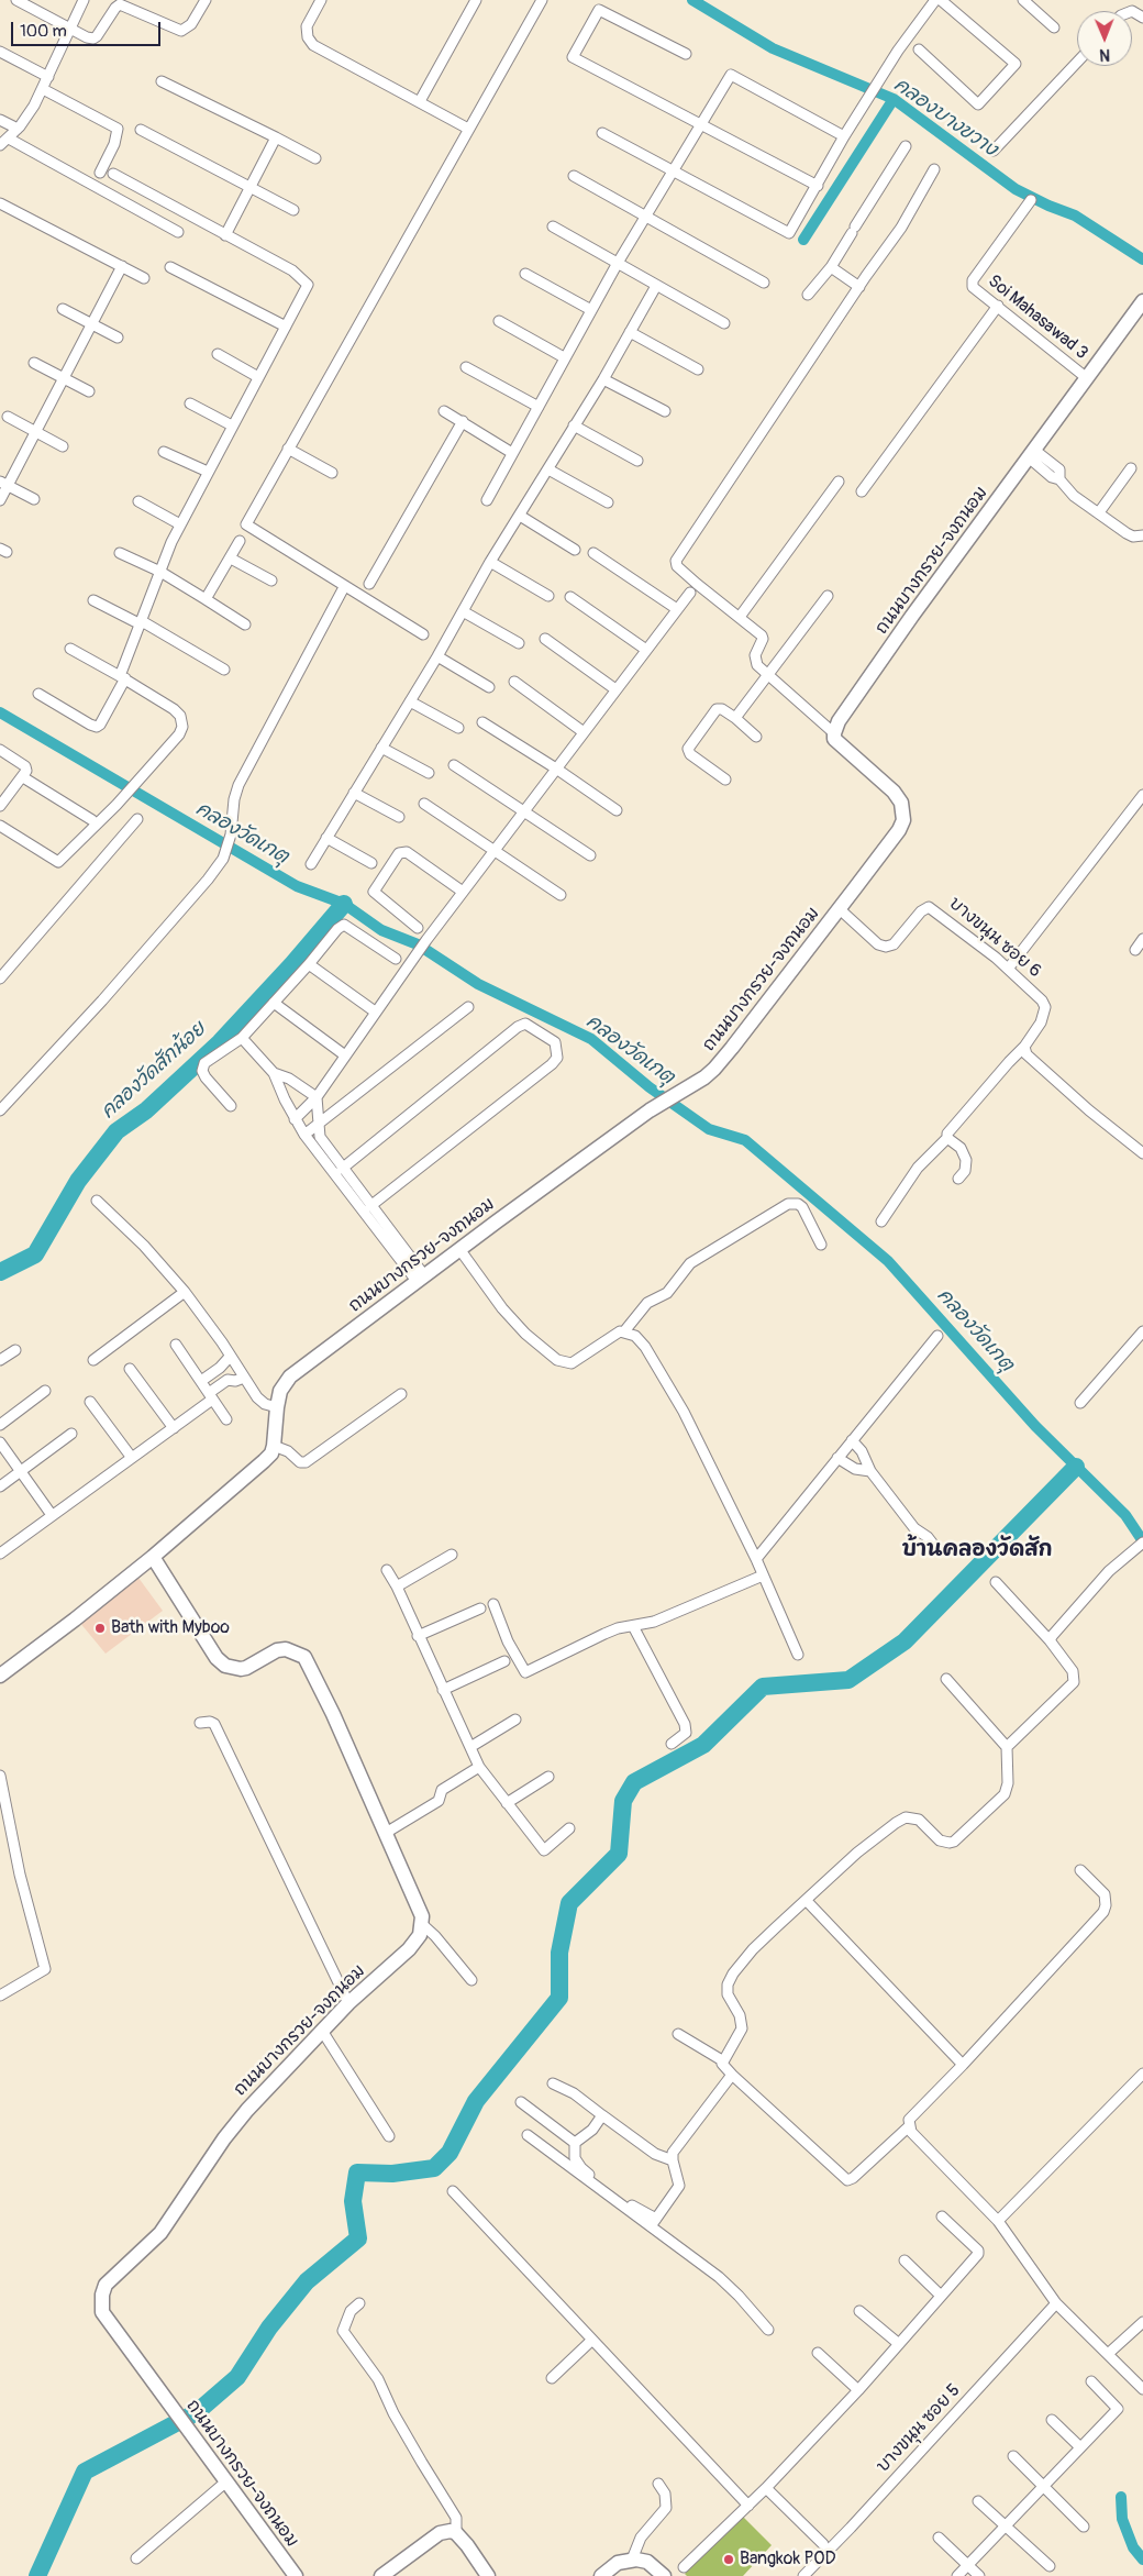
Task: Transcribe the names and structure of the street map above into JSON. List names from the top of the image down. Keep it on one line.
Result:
{"streets":{"street":["Soi Mahasawad 3","ถนนบางกรวย-จงถนอม","บางขนุน ซอย 6","บางขนุน ซอย 5"]},"crossings":[["Soi Mahasawad 3","ถนนบางกรวย-จงถนอม"],["ถนนบางกรวย-จงถนอม","บางขนุน ซอย 6"]],"districts":["บ้านคลองวัดสัก"],"water":["คลองบางขวาง","คลองวัดเกตุ","คลองวัดสักน้อย"],"places":["Bath with Myboo","Bangkok POD"],"scale_bar":"100 m","north":"bottom"}
